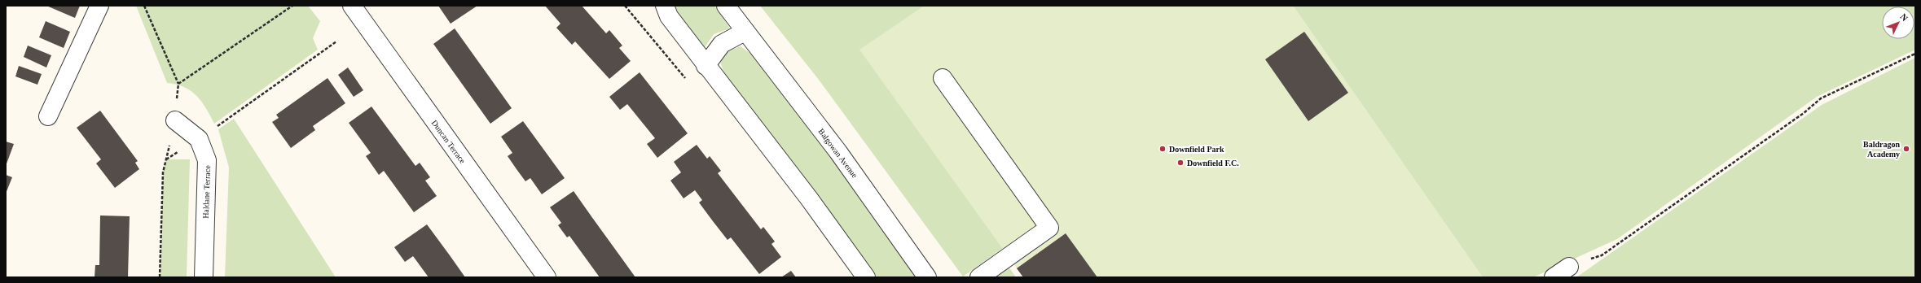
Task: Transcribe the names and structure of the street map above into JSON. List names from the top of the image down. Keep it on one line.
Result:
{"streets":{"street":["Duncan Terrace","Balgowan Avenue","Haldane Terrace"]},"places":["Downfield Park","Baldragon Academy","Downfield F.C."],"north":"top right"}
